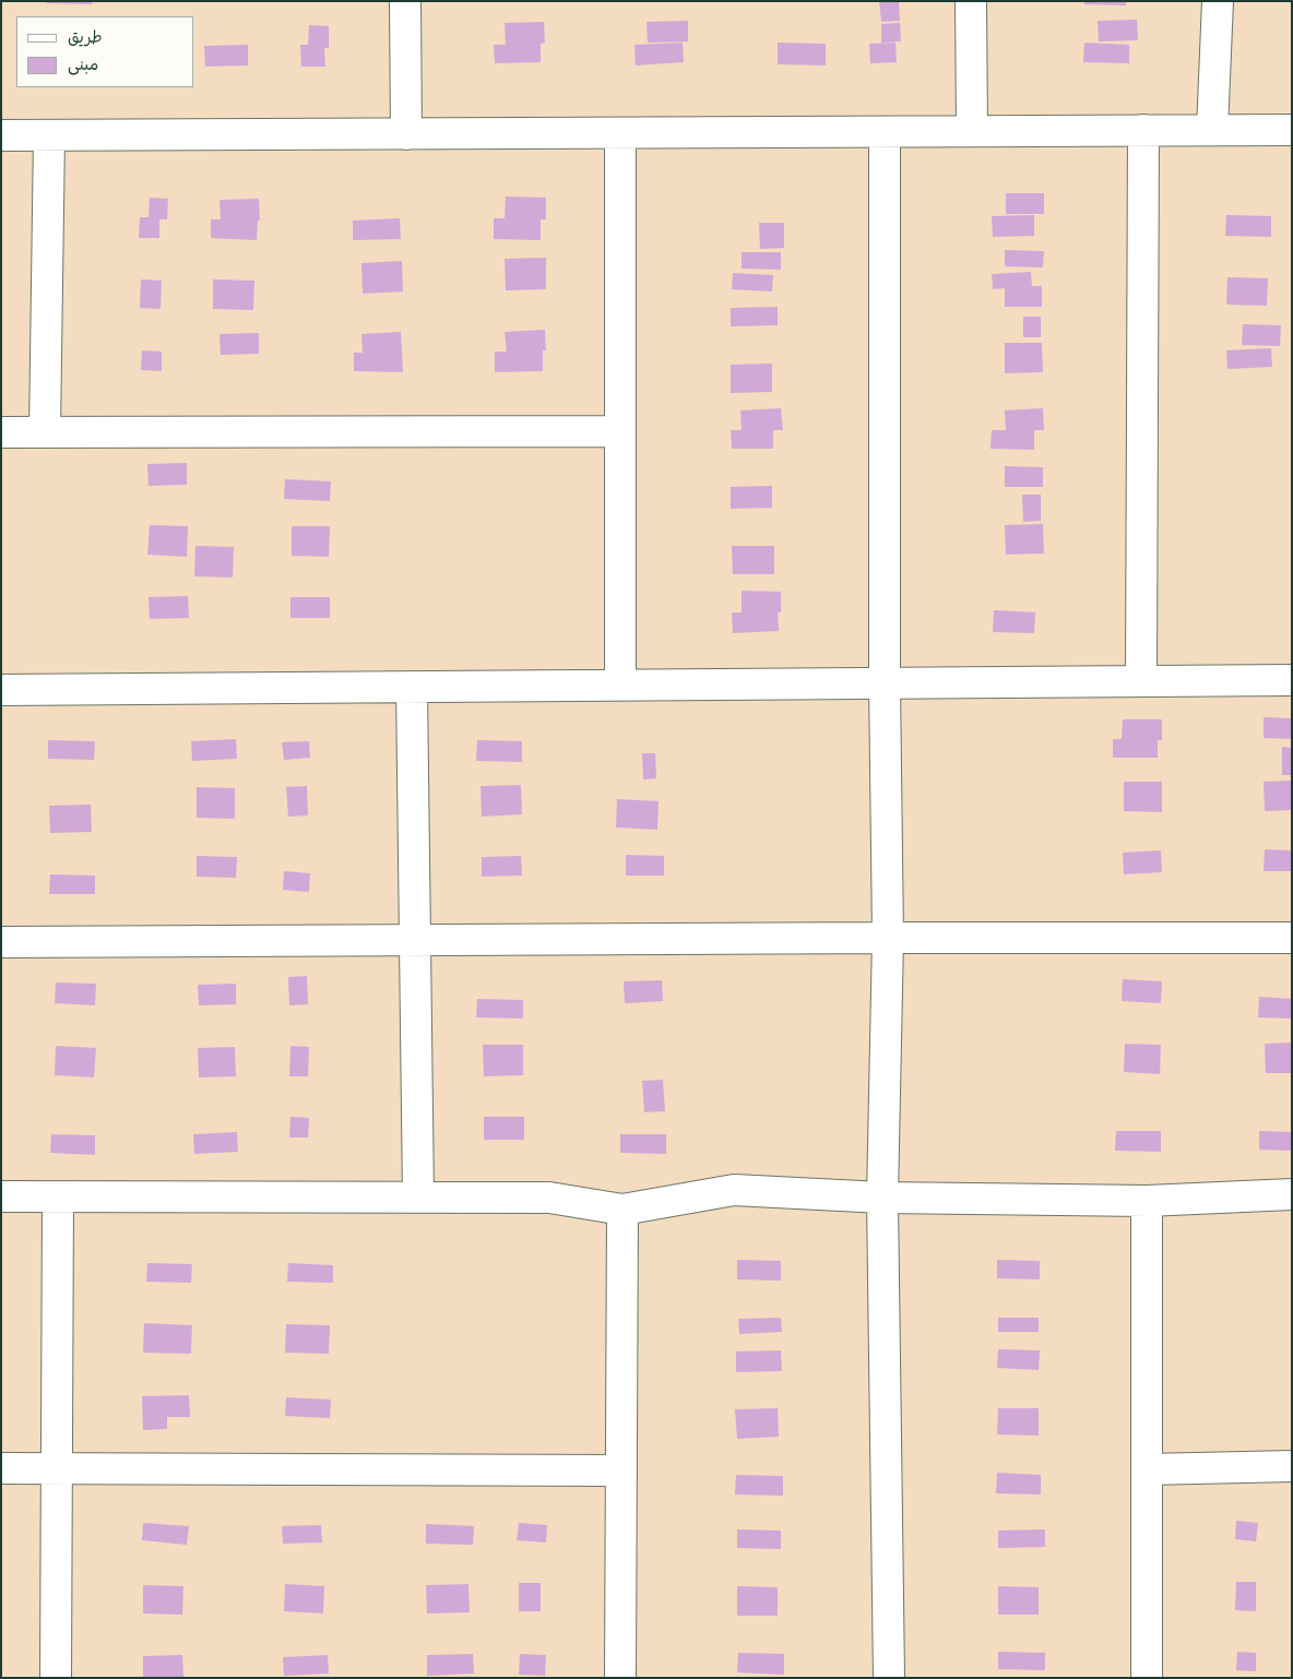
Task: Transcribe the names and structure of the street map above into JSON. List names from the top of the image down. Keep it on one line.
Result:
{"legend":["طريق","مبنى"]}
